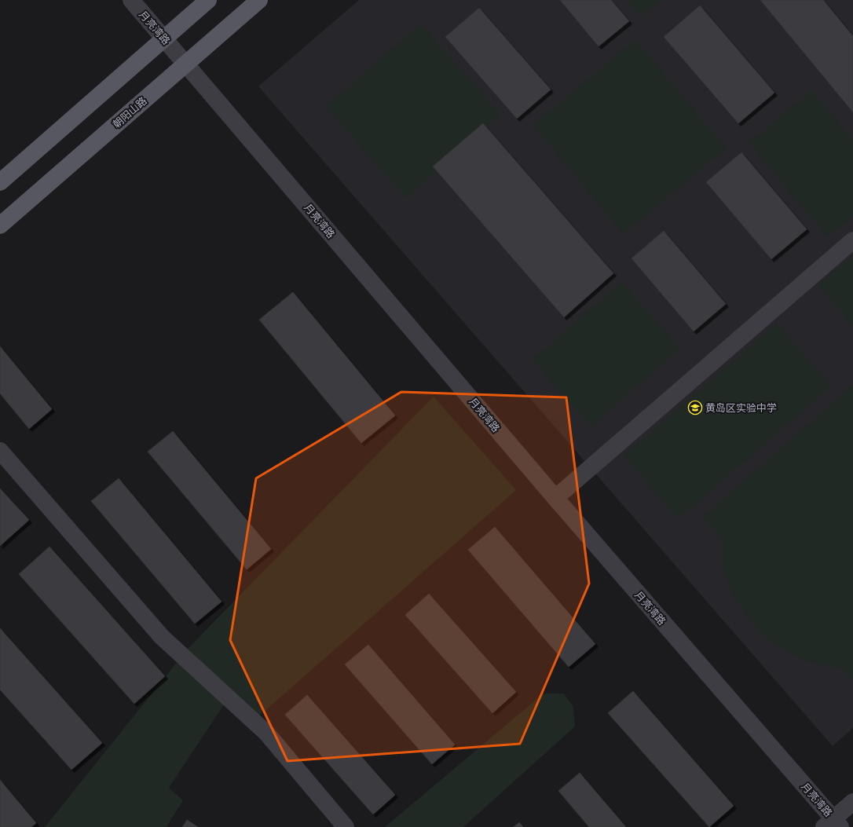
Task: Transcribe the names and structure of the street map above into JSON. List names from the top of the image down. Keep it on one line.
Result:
{"streets":{"main road":["朝阳山路"],"street":["月亮湾路"]},"crossings":[["月亮湾路","朝阳山路"]],"places":{"school or university":["黄岛区实验中学"]}}
